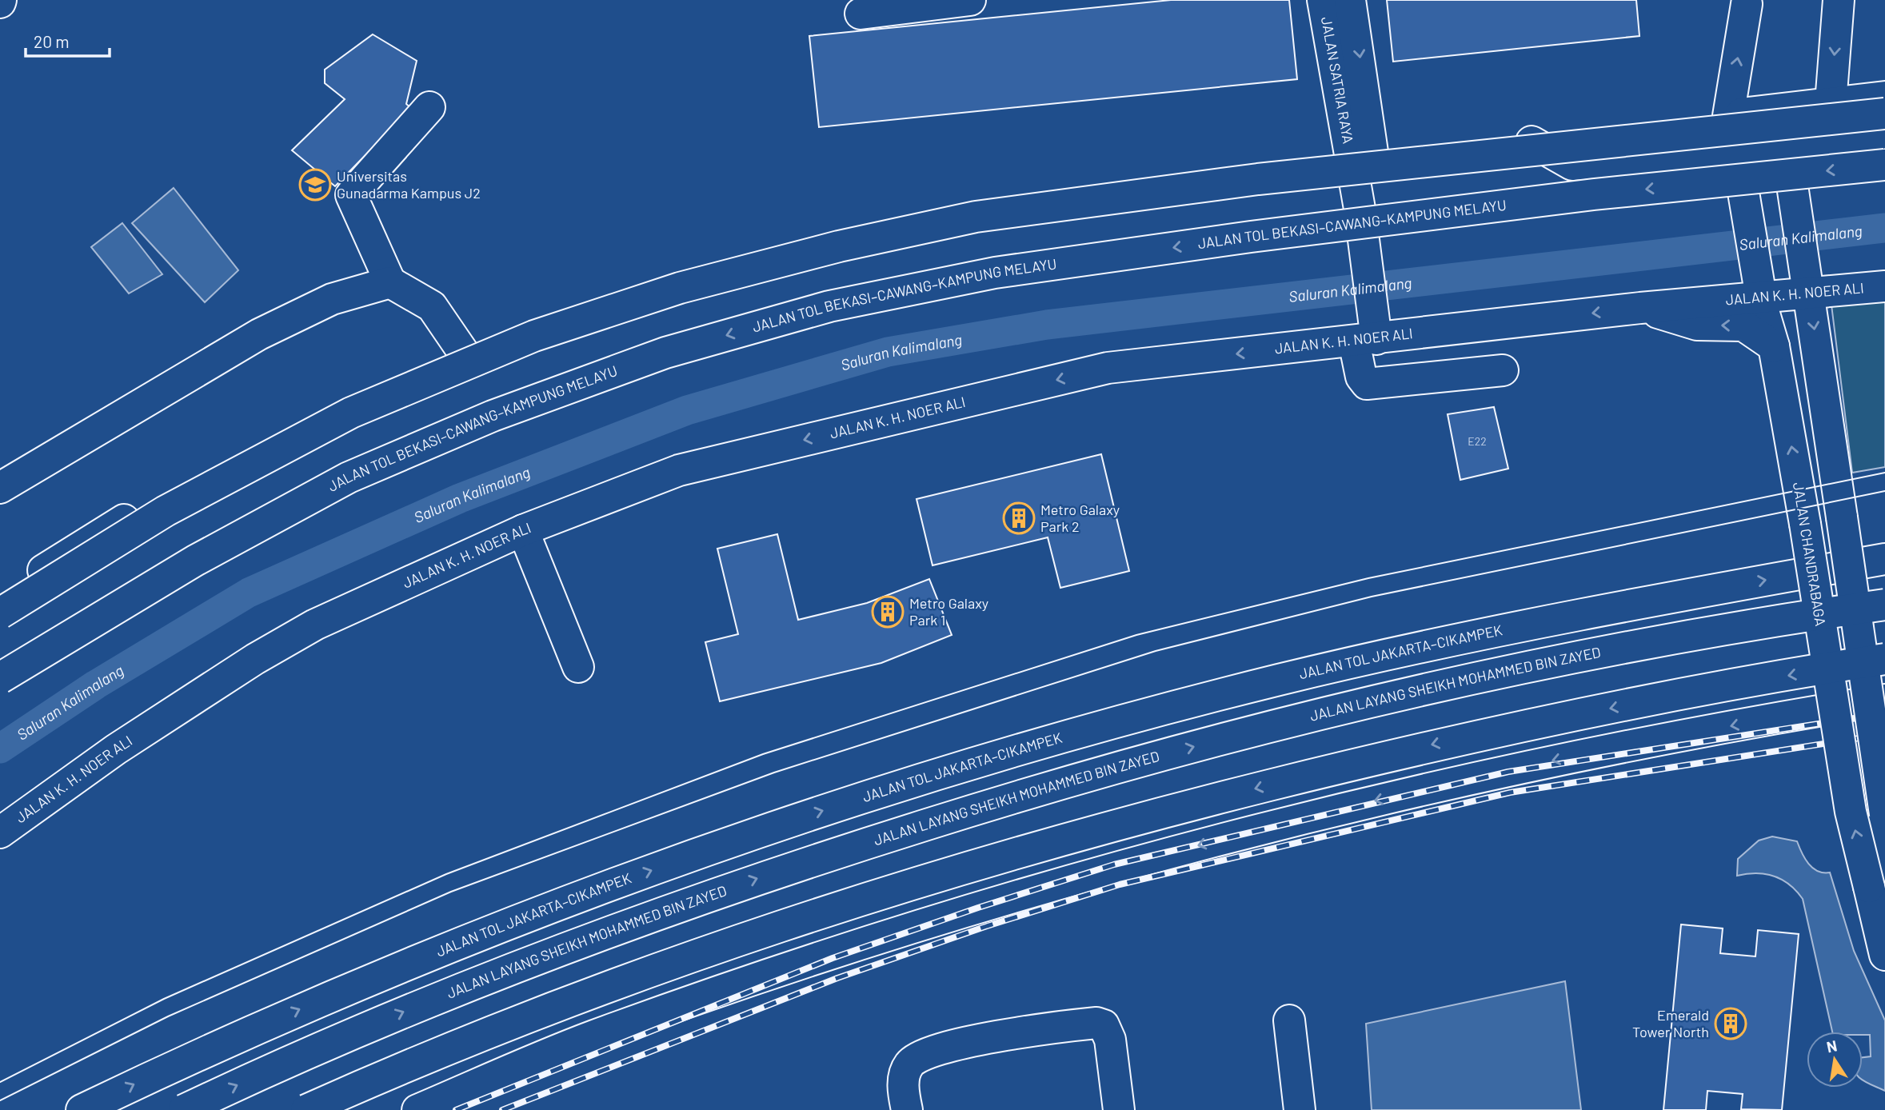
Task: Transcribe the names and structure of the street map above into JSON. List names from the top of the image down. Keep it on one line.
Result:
{"streets":{"main road":["JALAN SATRIA RAYA","JALAN TOL BEKASI–CAWANG–KAMPUNG MELAYU","JALAN K. H. NOER ALI","JALAN CHANDRABAGA","JALAN TOL JAKARTA–CIKAMPEK","JALAN LAYANG SHEIKH MOHAMMED BIN ZAYED"]},"crossings":[["JALAN K. H. NOER ALI","JALAN CHANDRABAGA"]],"water":["Saluran Kalimalang"],"places":{"school or university":["Universitas Gunadarma Kampus J2"],"building":["Metro Galaxy Park 2","Metro Galaxy Park 1","Emerald Tower North"]},"house_numbers":["E22"],"scale_bar":"20 m","north":"top"}
